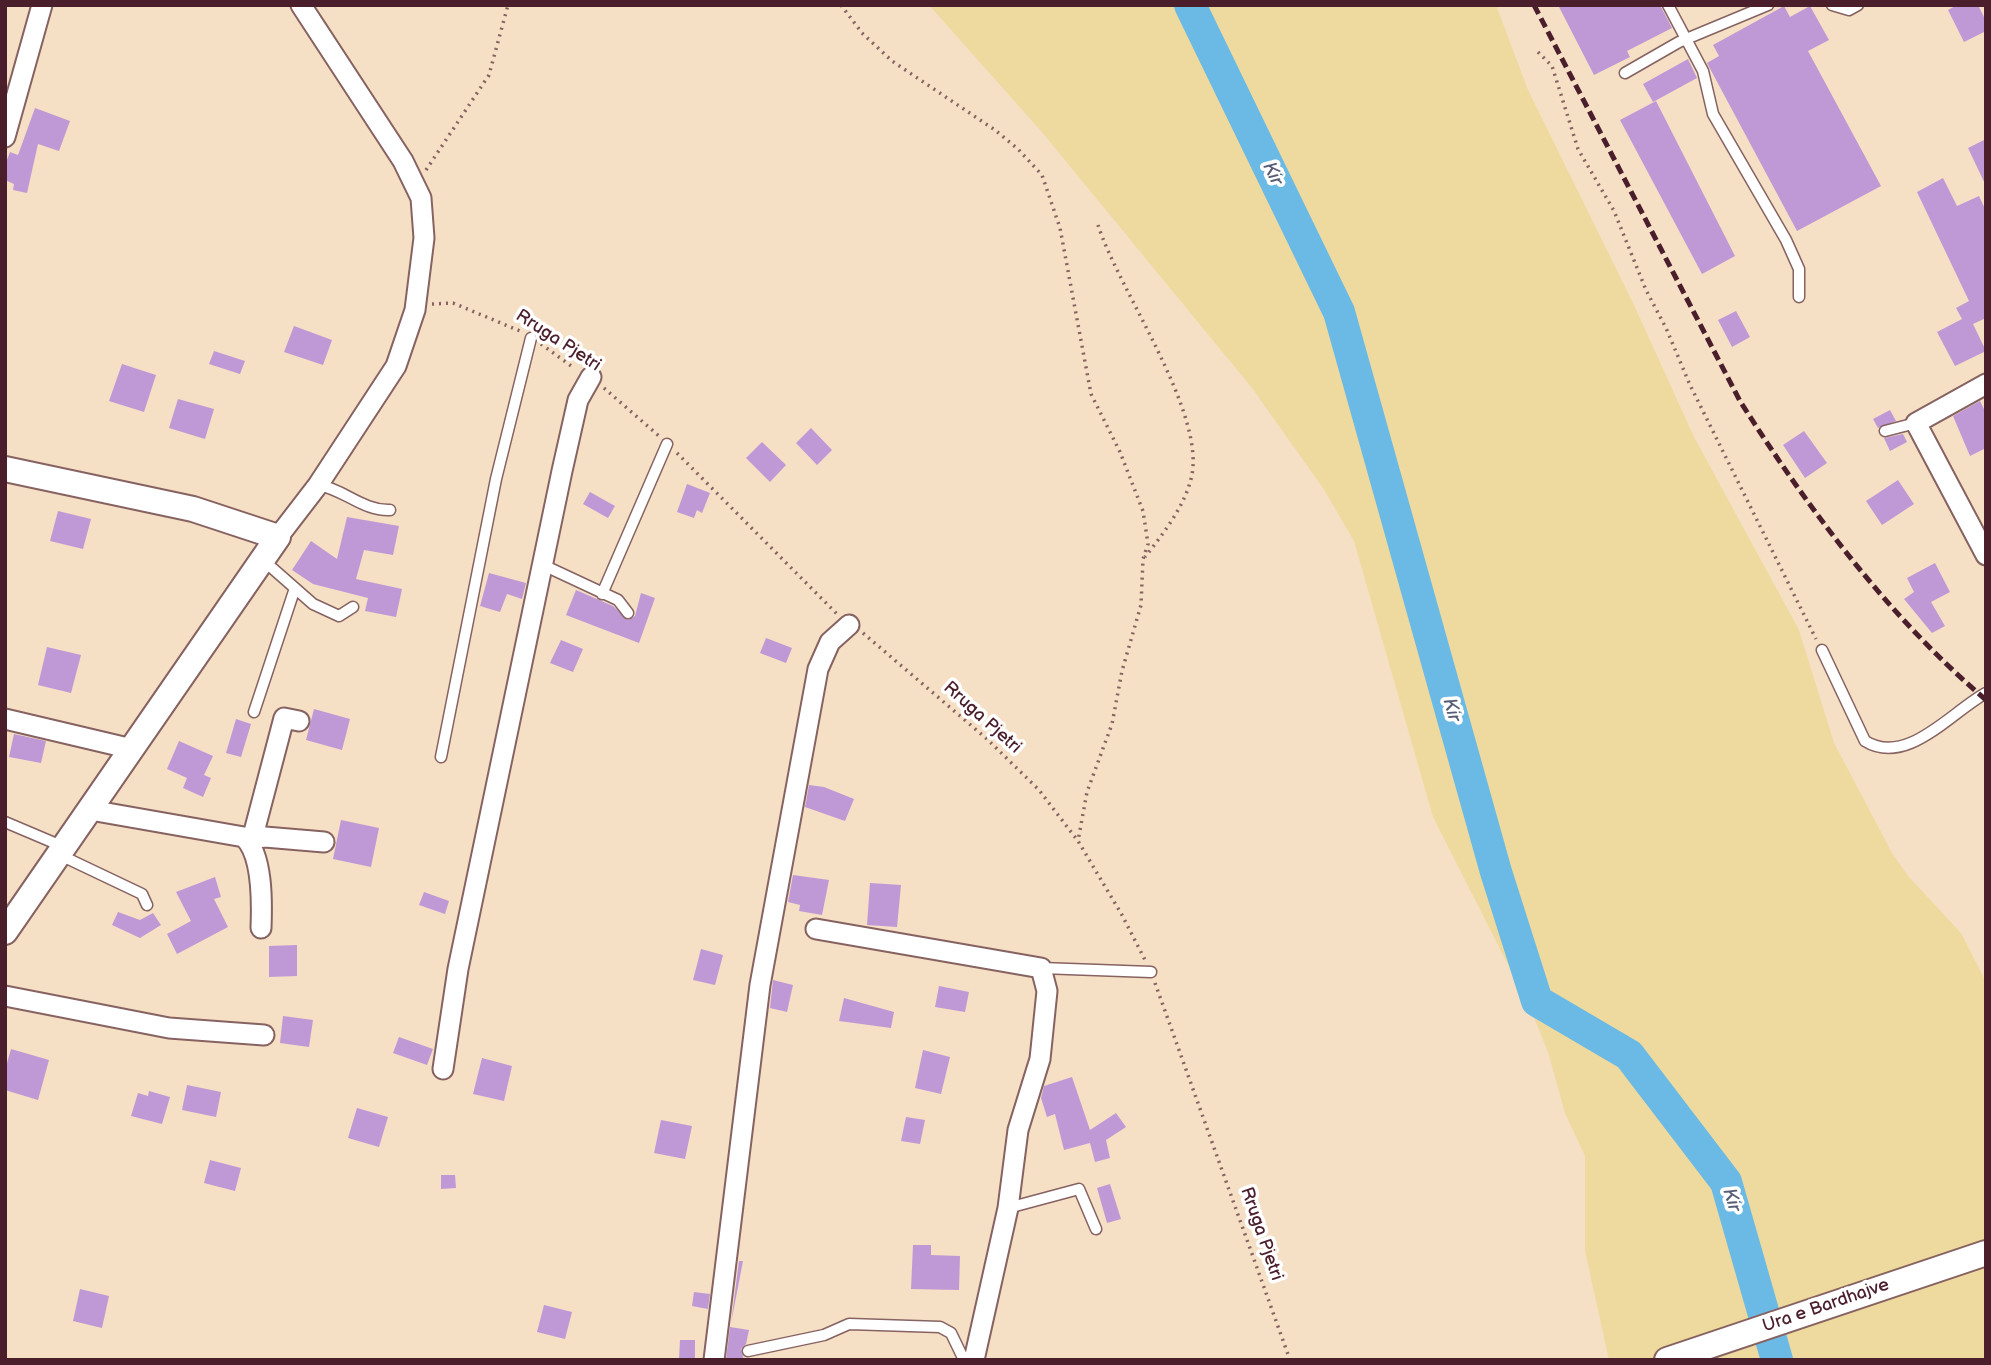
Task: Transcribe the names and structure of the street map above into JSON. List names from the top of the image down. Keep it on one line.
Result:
{"streets":{"street":["Ura e Bardhajve"],"path":["Rruga Pjetri"]},"water":["Kir"]}
